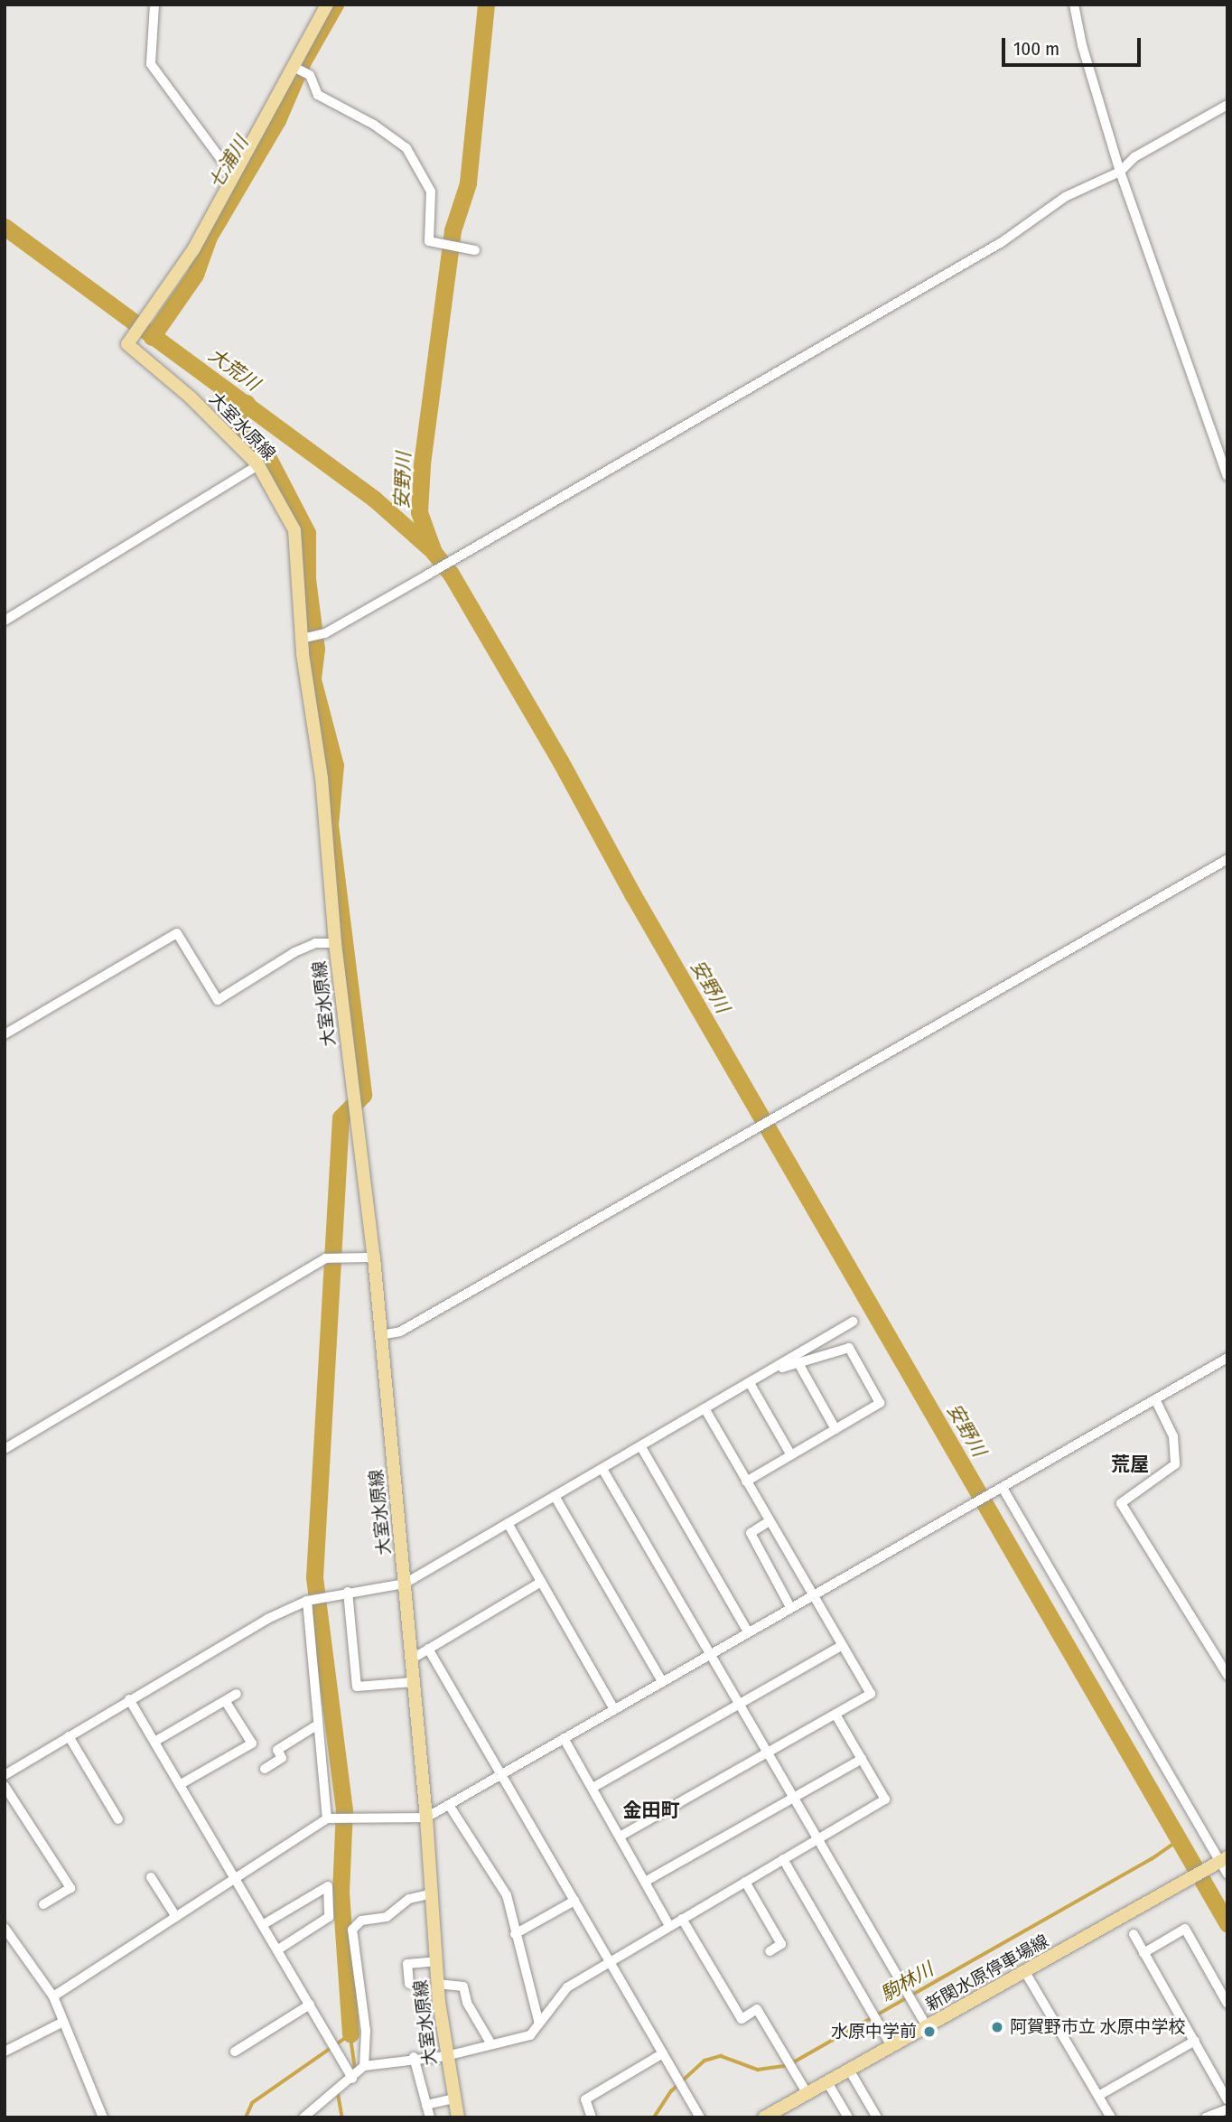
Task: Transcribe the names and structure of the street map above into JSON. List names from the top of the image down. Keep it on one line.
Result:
{"streets":{"main road":["大室水原線","新関水原停車場線"]},"districts":["荒屋","金田町"],"water":["七浦川","大荒川","安野川","駒林川"],"places":["阿賀野市立 水原中学校","水原中学前"],"scale_bar":"100 m"}
